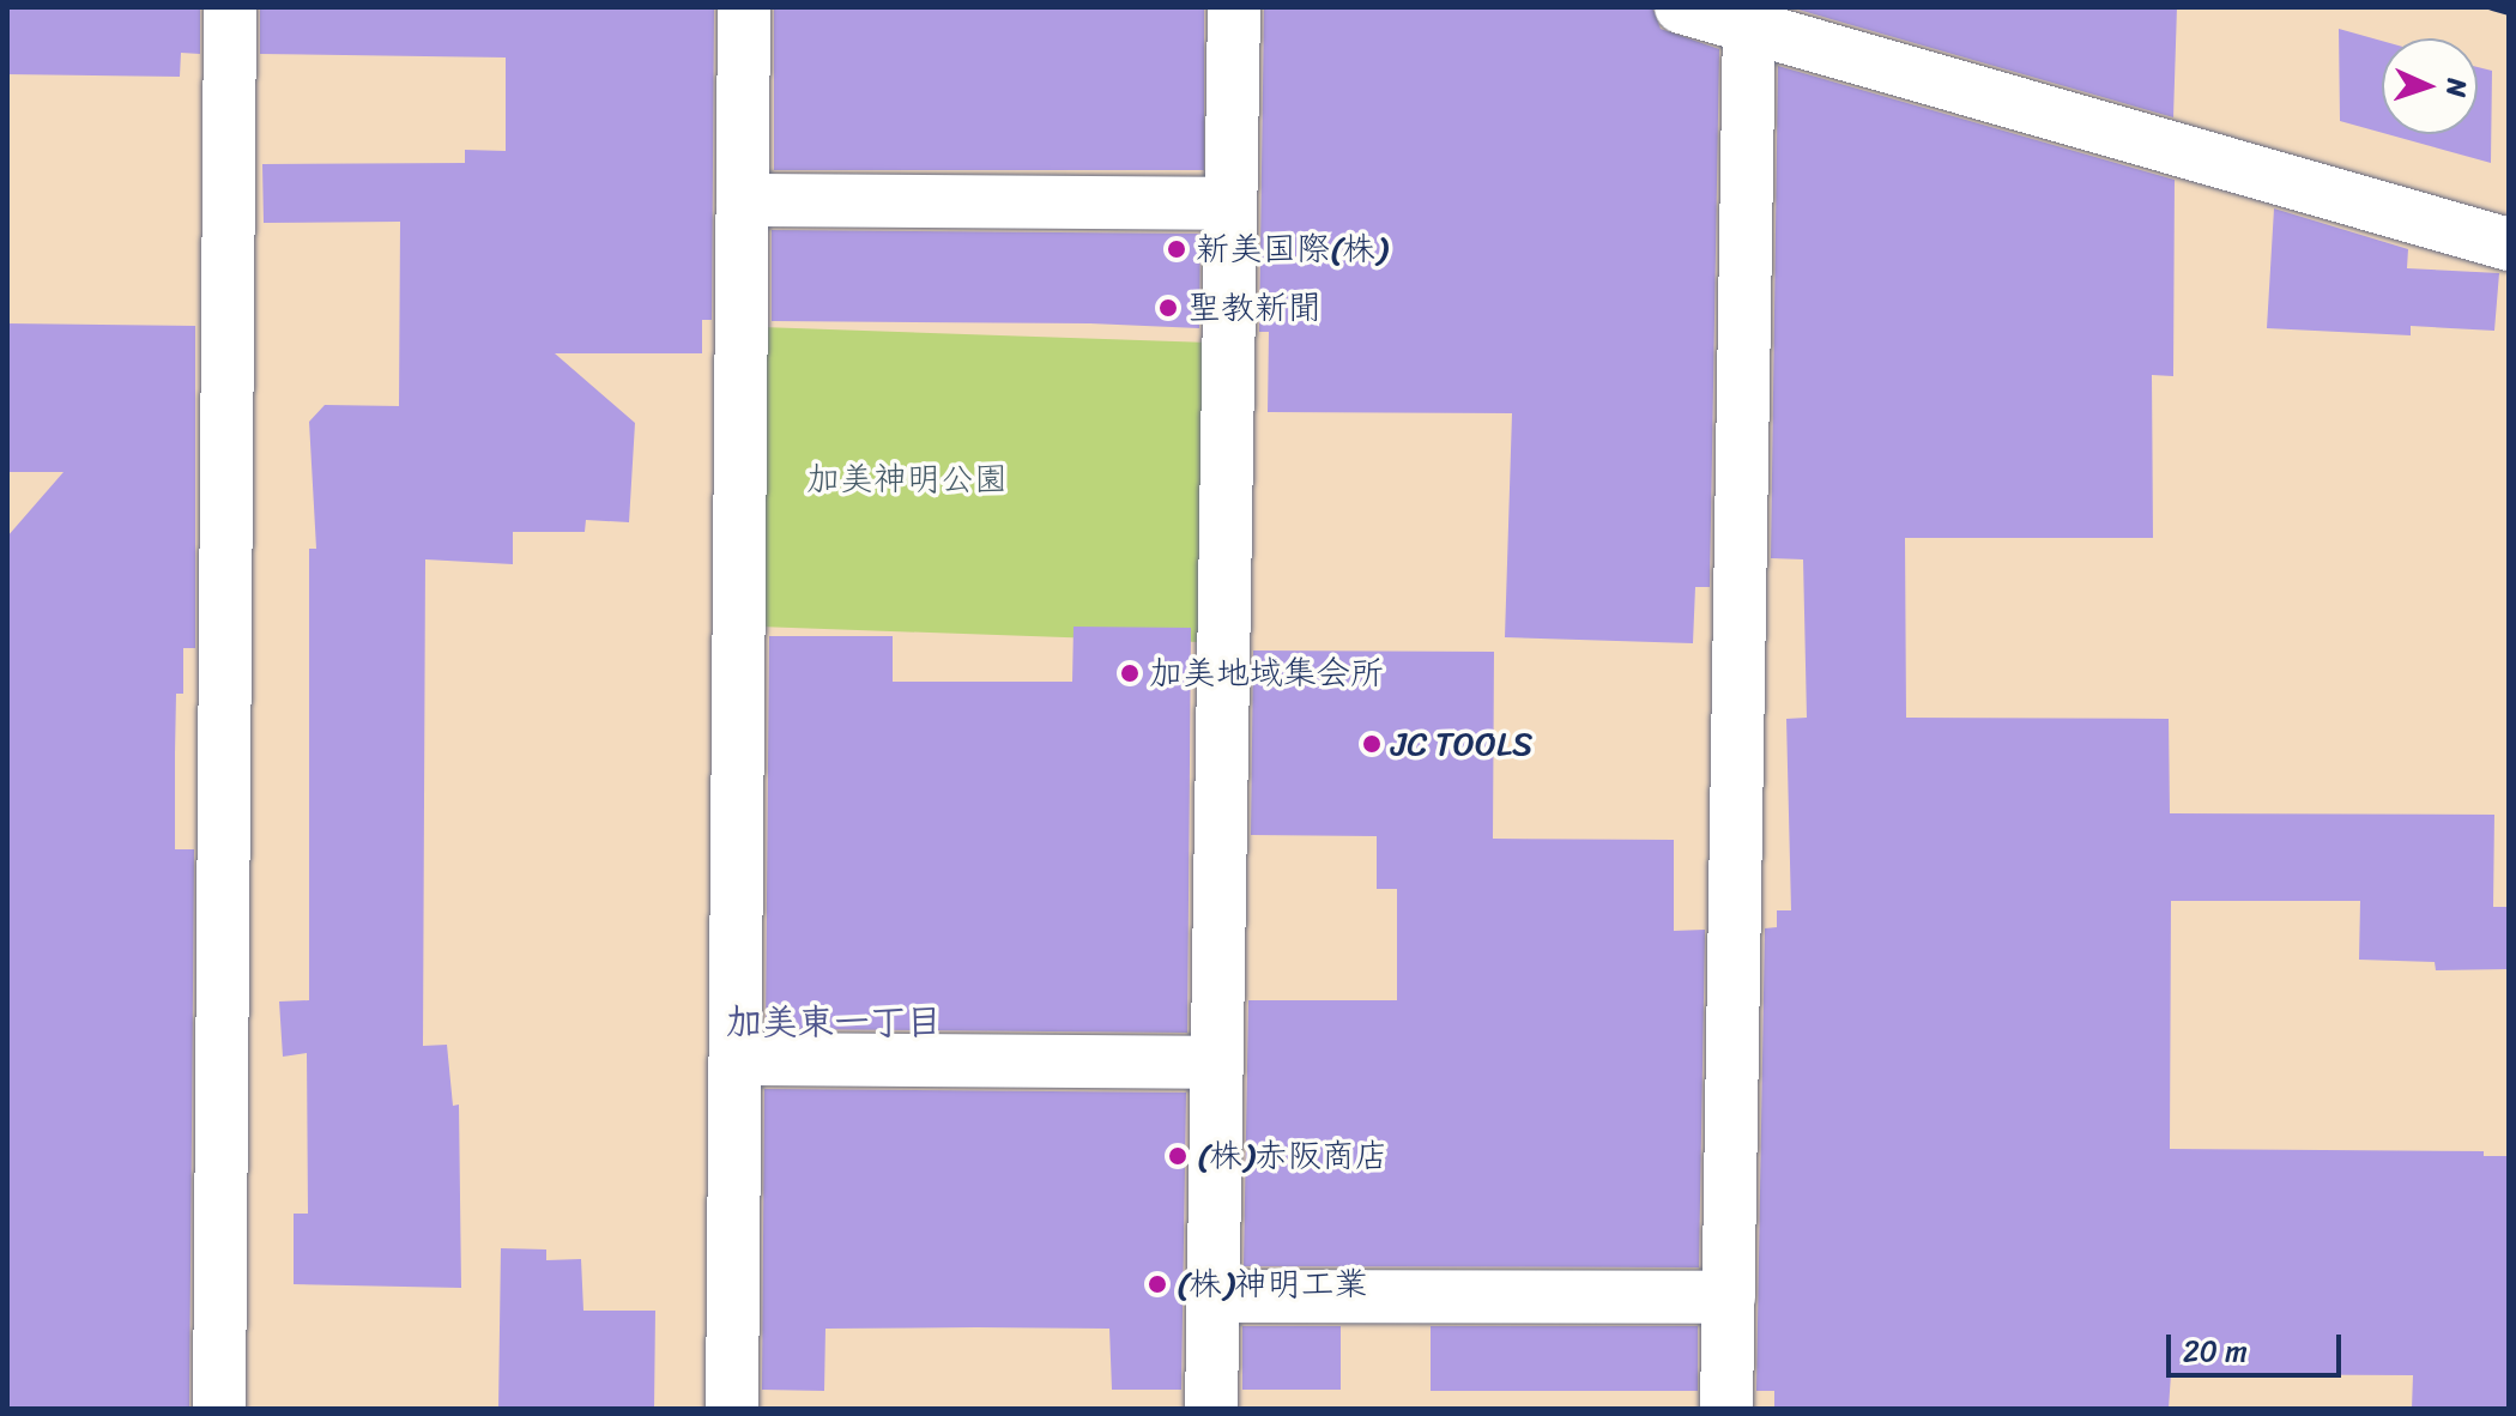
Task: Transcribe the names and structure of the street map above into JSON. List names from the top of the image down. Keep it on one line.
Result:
{"districts":["加美東一丁目"],"parks":["加美神明公園"],"places":["新美国際(株)","聖教新聞","加美地域集会所","JC TOOLS","(株)赤阪商店","(株)神明工業"],"scale_bar":"20 m","north":"right"}
